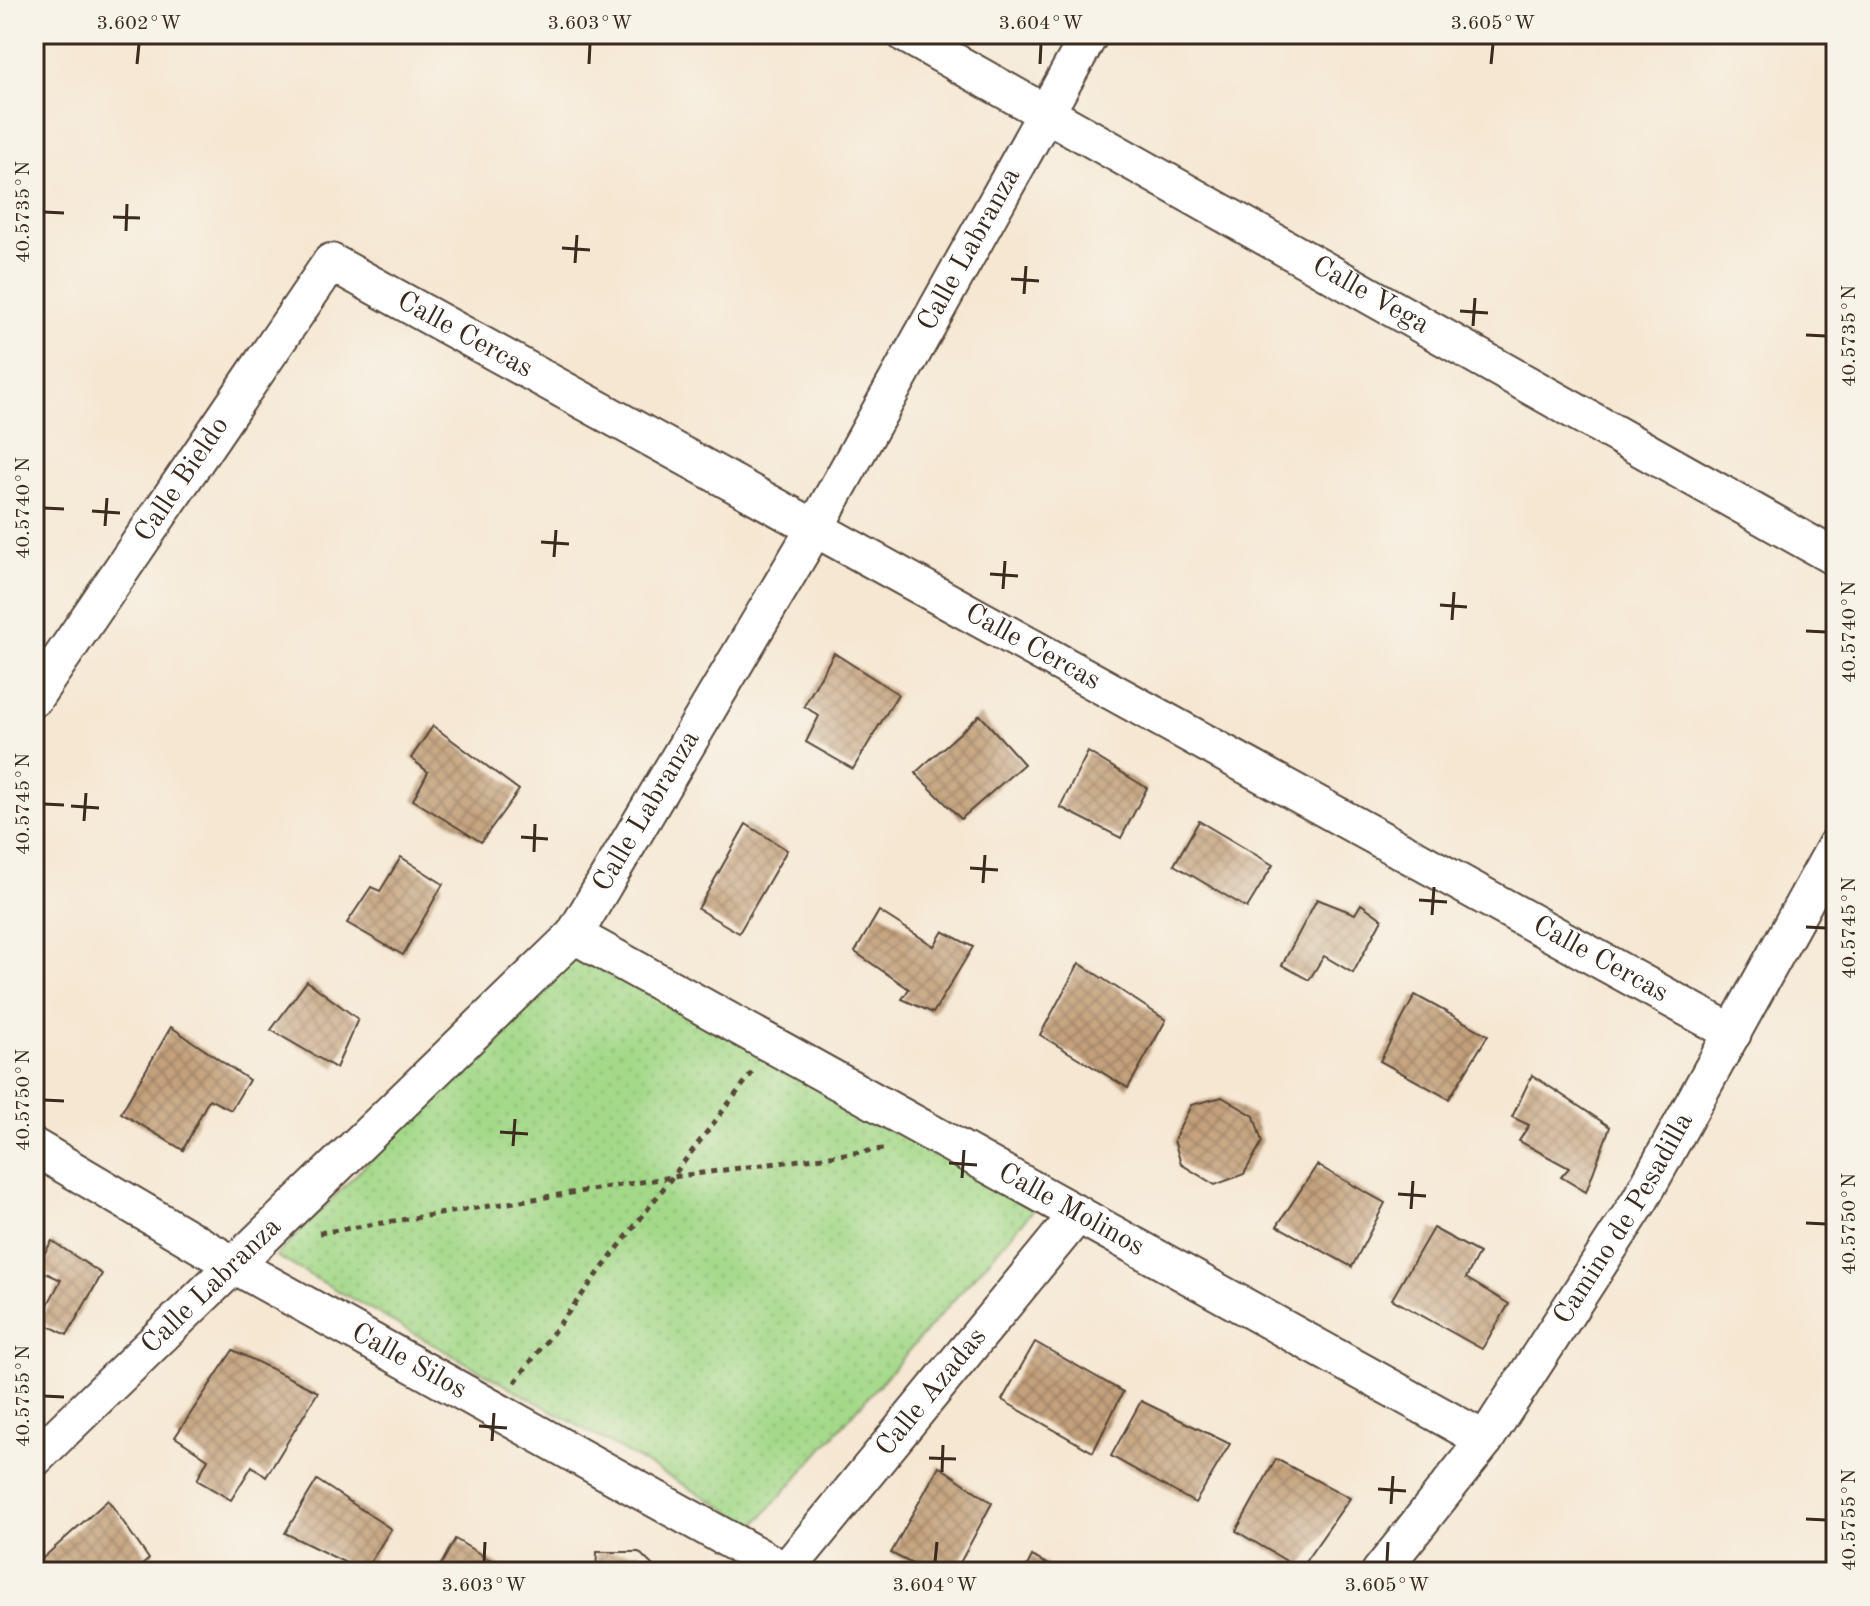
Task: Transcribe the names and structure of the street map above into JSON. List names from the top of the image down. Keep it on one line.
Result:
{"streets":{"street":["Calle Labranza","Calle Vega","Calle Cercas","Calle Bieldo","Calle Molinos","Camino de Pesadilla","Calle Silos","Calle Azadas"]},"crossings":[["Calle Labranza","Calle Vega"],["Calle Labranza","Calle Cercas"],["Calle Labranza","Calle Molinos"],["Calle Labranza","Calle Silos"],["Calle Cercas","Calle Bieldo"],["Calle Cercas","Camino de Pesadilla"],["Calle Molinos","Camino de Pesadilla"],["Calle Molinos","Calle Azadas"],["Calle Silos","Calle Azadas"]],"coordinates":["3.602°W","3.603°W","3.604°W","3.605°W","40.5735°N","40.5740°N","40.5745°N","40.5750°N","40.5755°N"]}
